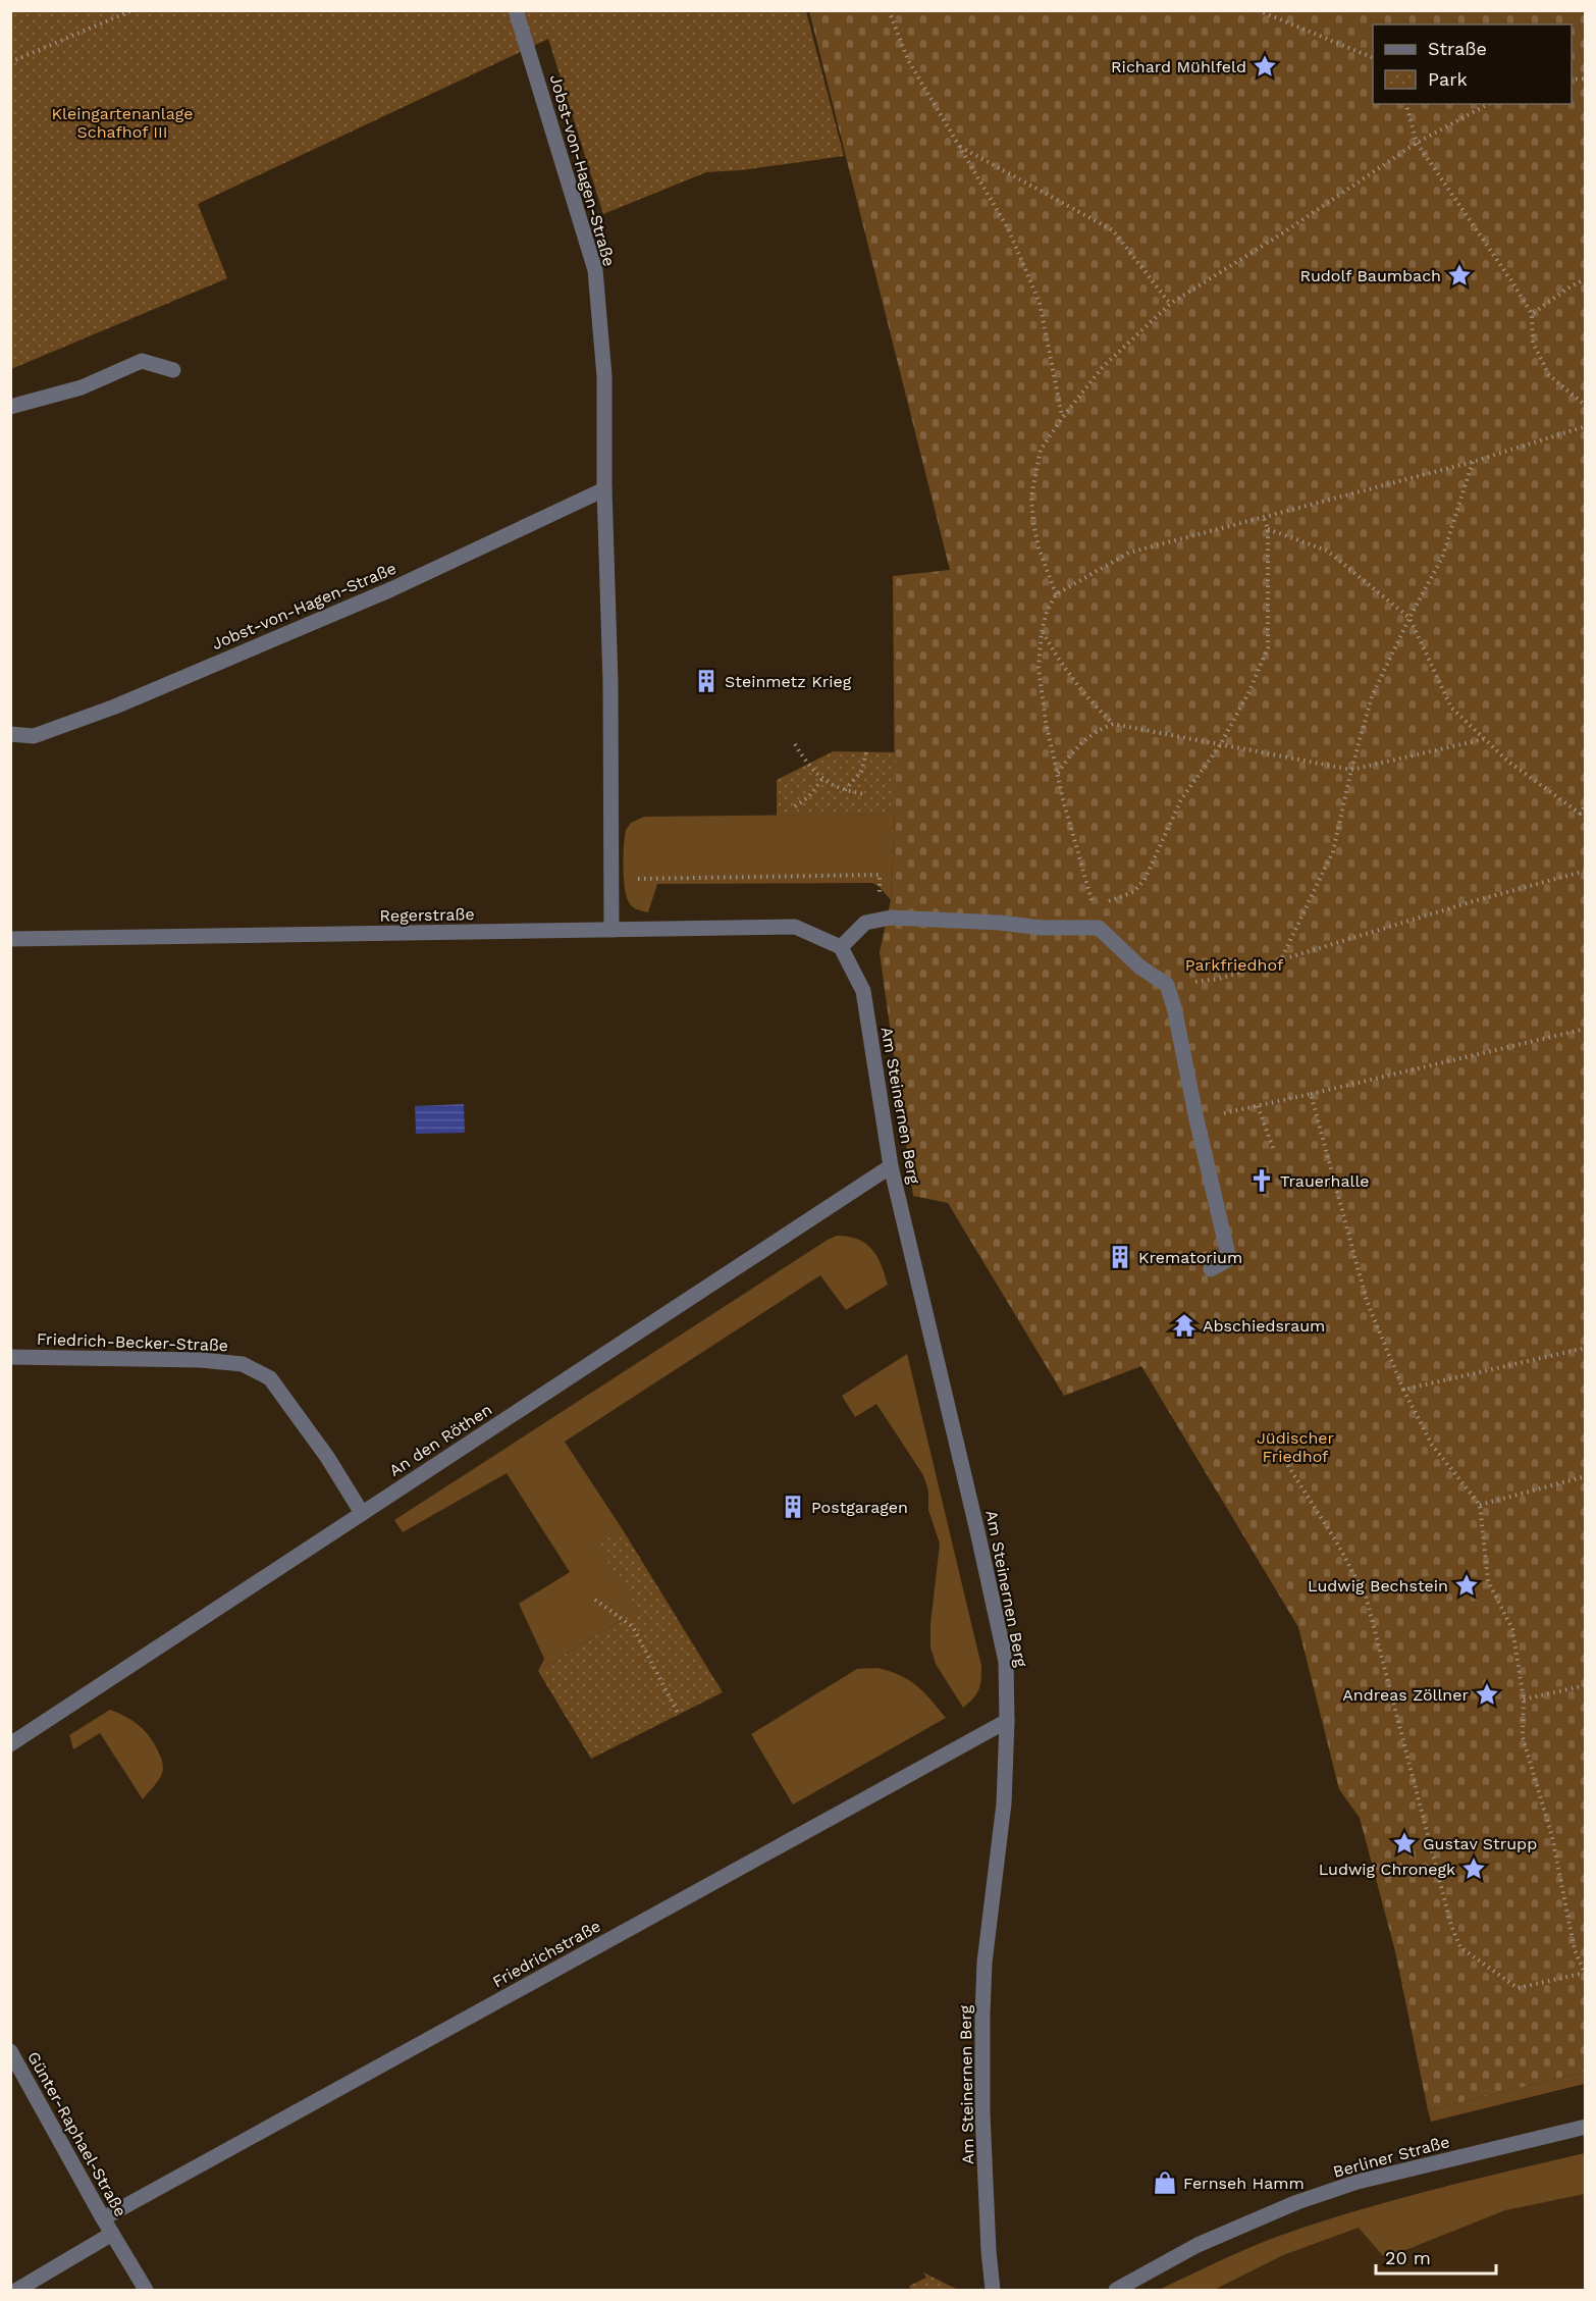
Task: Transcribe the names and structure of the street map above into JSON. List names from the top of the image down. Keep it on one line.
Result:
{"streets":{"street":["Jobst-von-Hagen-Straße","Regerstraße","Am Steinernen Berg","Friedrich-Becker-Straße","An den Röthen","Friedrichstraße","Günter-Raphael-Straße","Berliner Straße"]},"crossings":[["Jobst-von-Hagen-Straße","Regerstraße"],["Regerstraße","Am Steinernen Berg"],["Am Steinernen Berg","An den Röthen"],["Am Steinernen Berg","Friedrichstraße"],["Friedrich-Becker-Straße","An den Röthen"],["Friedrichstraße","Günter-Raphael-Straße"]],"parks":["Kleingartenanlage Schafhof III","Parkfriedhof","Jüdischer Friedhof"],"places":{"place":["Richard Mühlfeld","Rudolf Baumbach","Ludwig Bechstein","Andreas Zöllner","Gustav Strupp","Ludwig Chronegk"],"building":["Steinmetz Krieg","Krematorium","Postgaragen"],"church":["Trauerhalle"],"temple":["Abschiedsraum"],"shop":["Fernseh Hamm"]},"legend":["Straße","Park"],"scale_bar":"20 m"}
